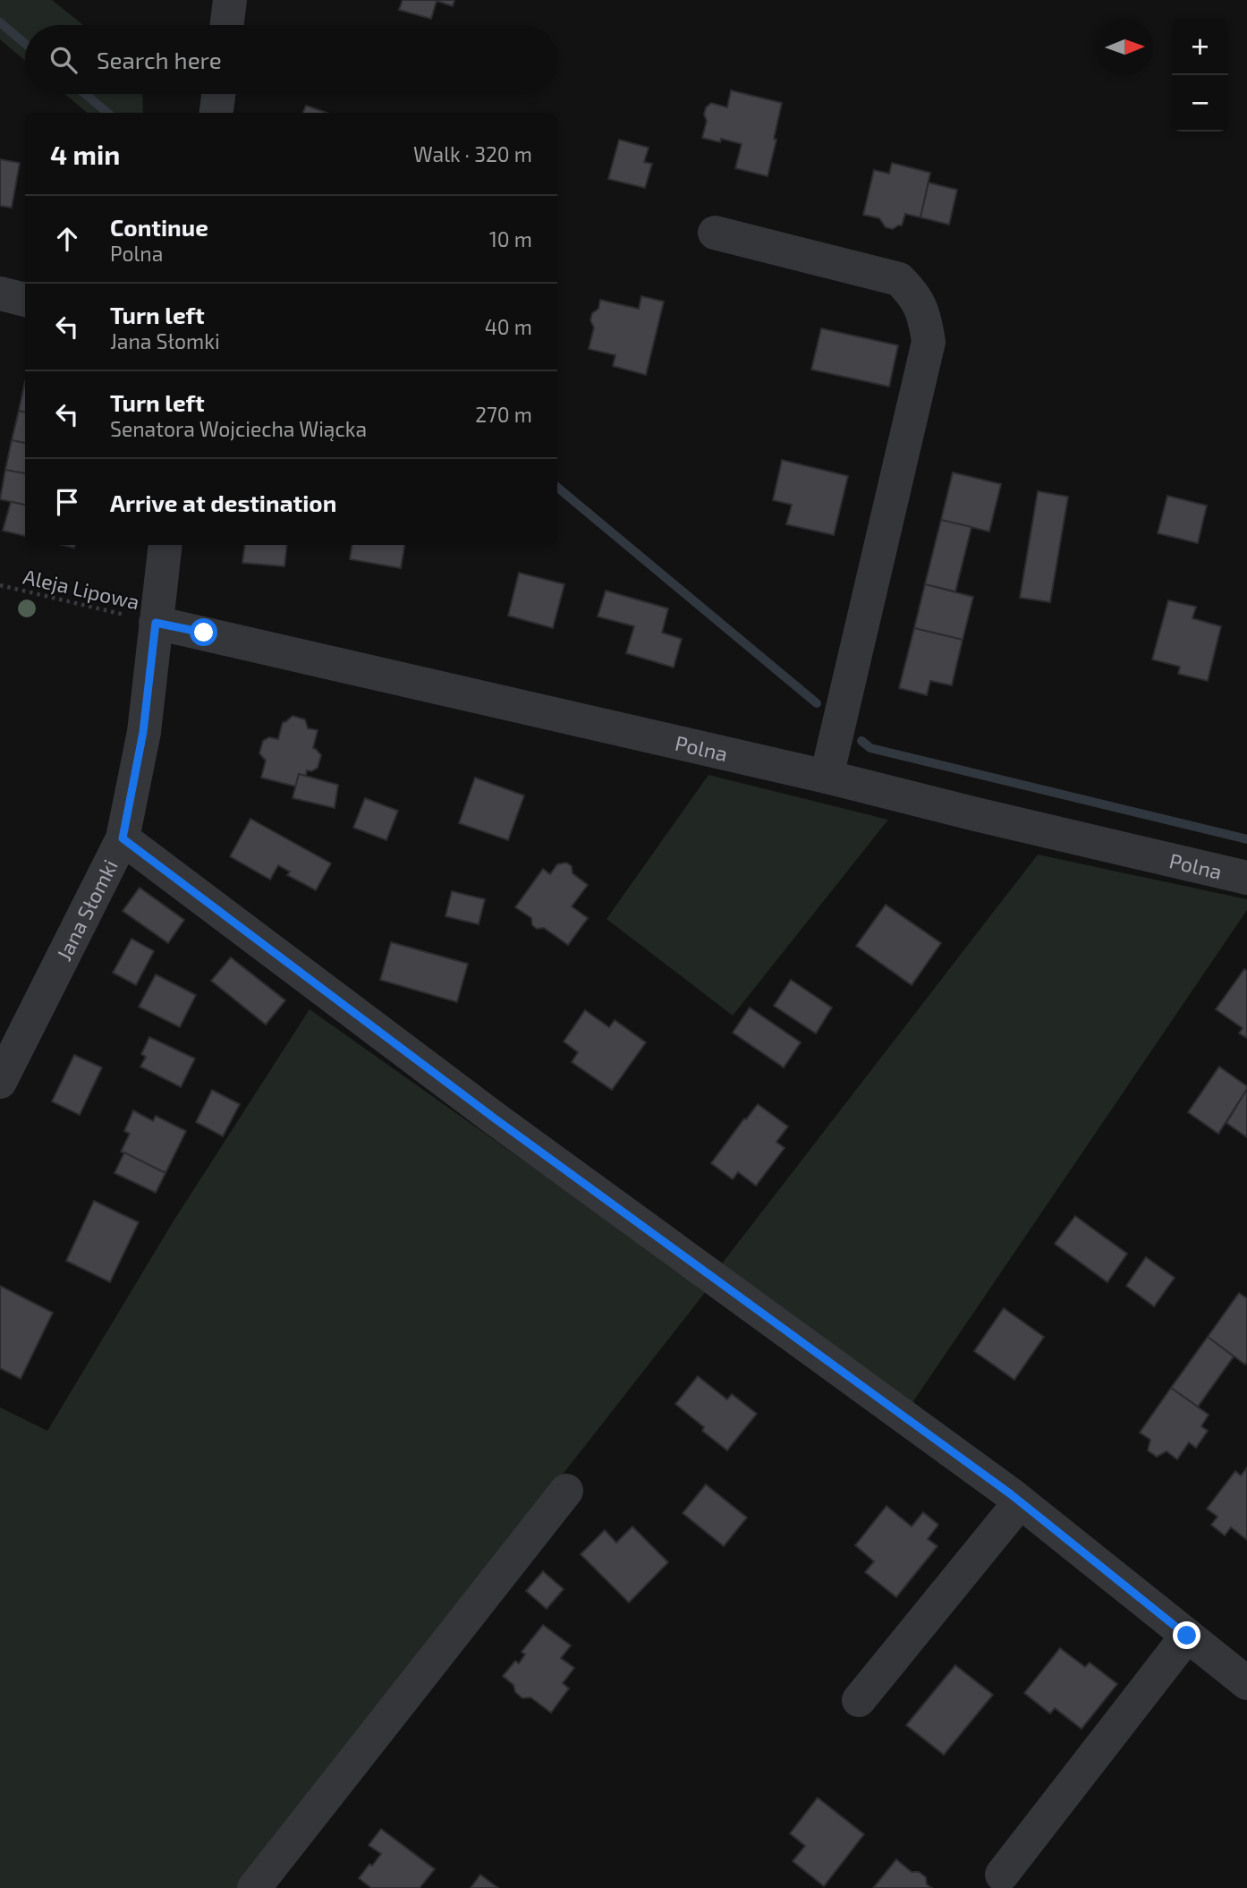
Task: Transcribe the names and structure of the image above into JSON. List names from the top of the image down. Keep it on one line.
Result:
{"streets":{"street":["Polna","Jana Słomki"],"path":["Aleja Lipowa"]},"crossings":[["Aleja Lipowa","Polna"],["Aleja Lipowa","Jana Słomki"],["Polna","Jana Słomki"]],"north":"right","page":{"map_buttons":["+","−"],"search":"Search here","heading":["4 min","Walk · 320 m"],"list":[["Continue","Polna","10 m"],["Turn left","Jana Słomki","40 m"],["Turn left","Senatora Wojciecha Wiącka","270 m"],"Arrive at destination"]}}
